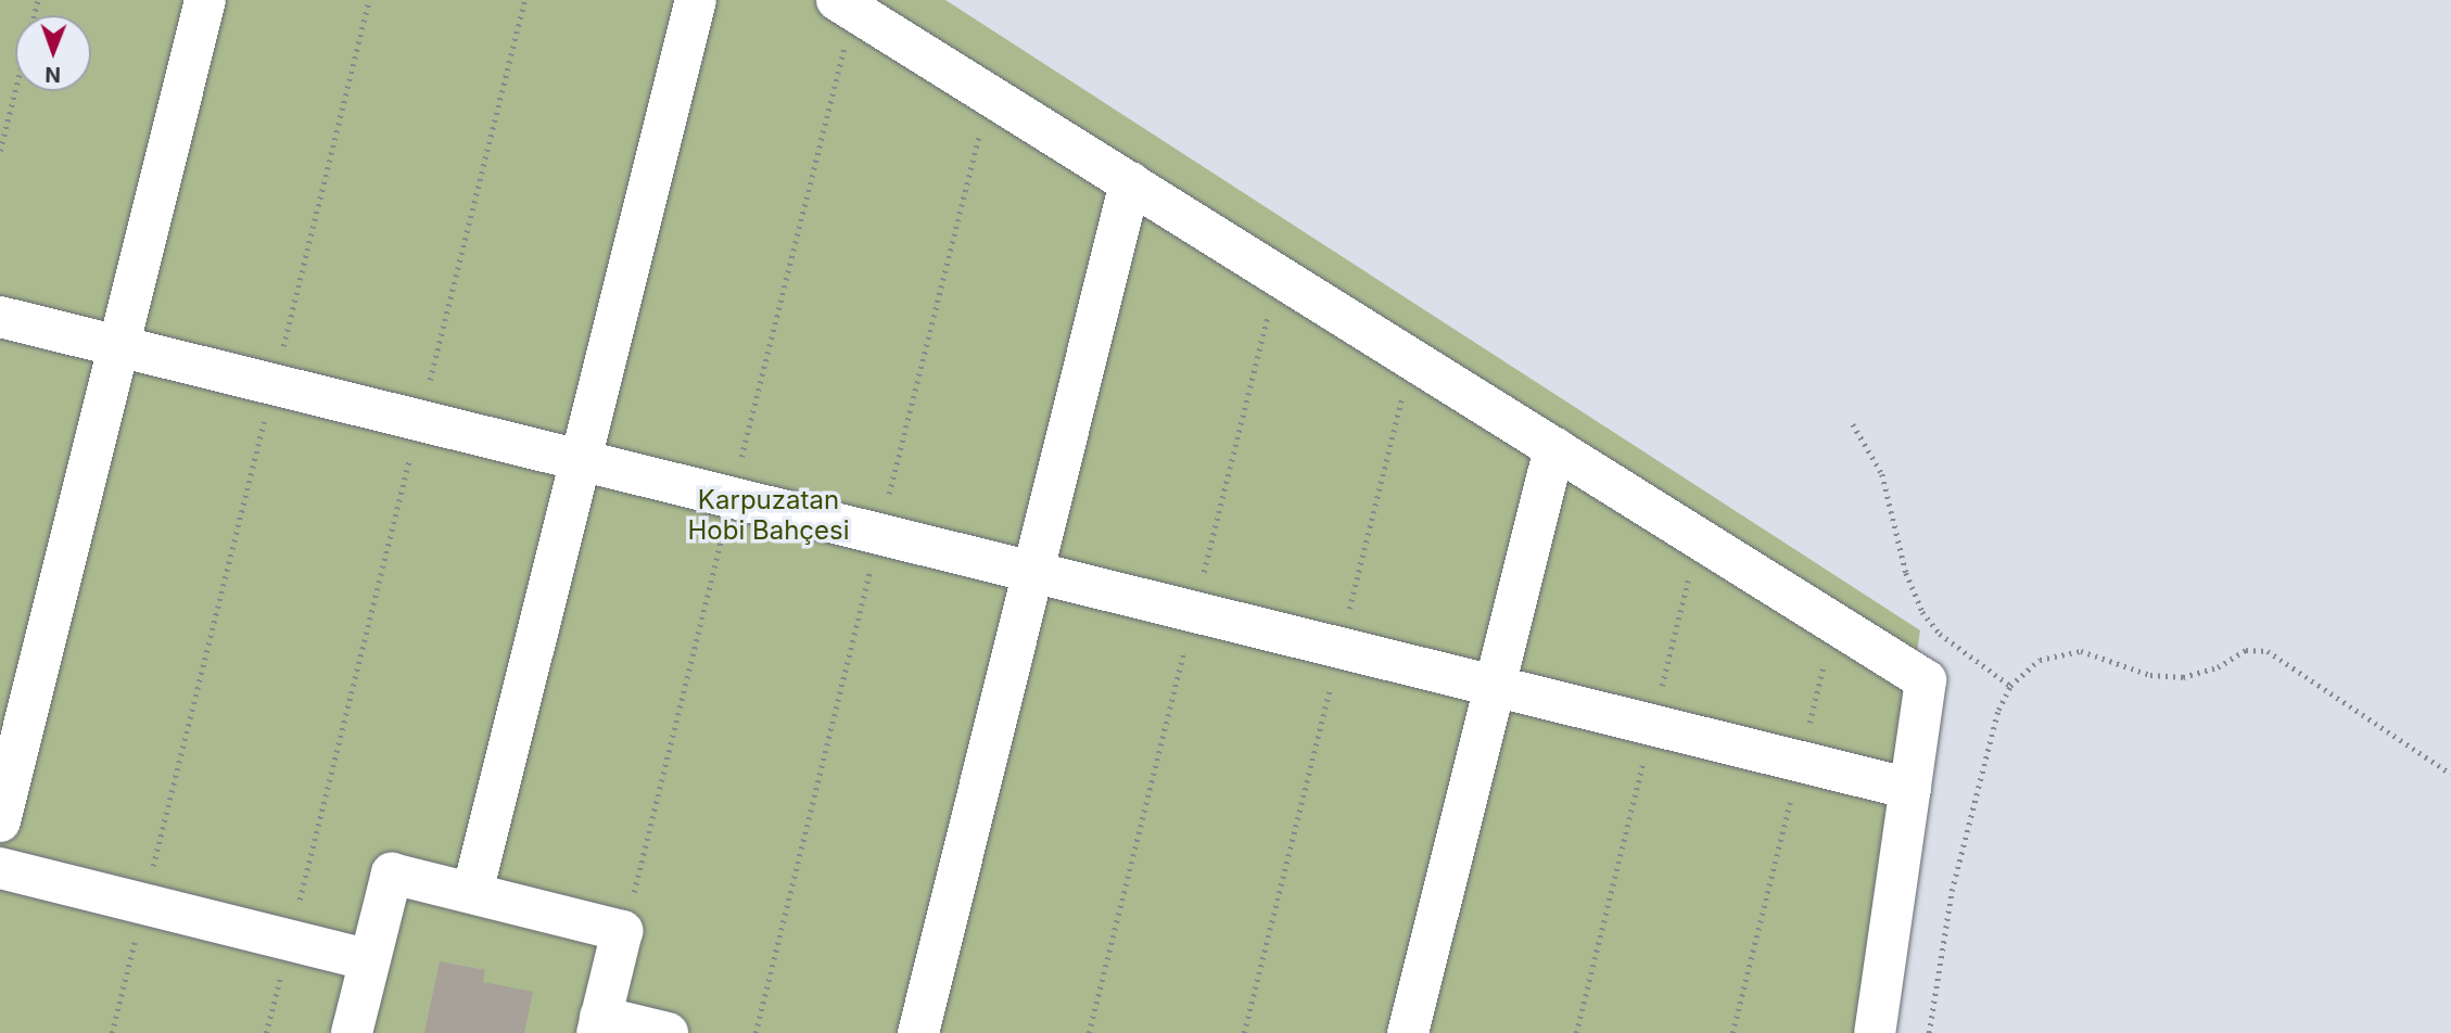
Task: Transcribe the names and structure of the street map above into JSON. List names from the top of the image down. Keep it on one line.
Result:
{"parks":["Karpuzatan Hobi Bahçesi"],"north":"bottom"}
